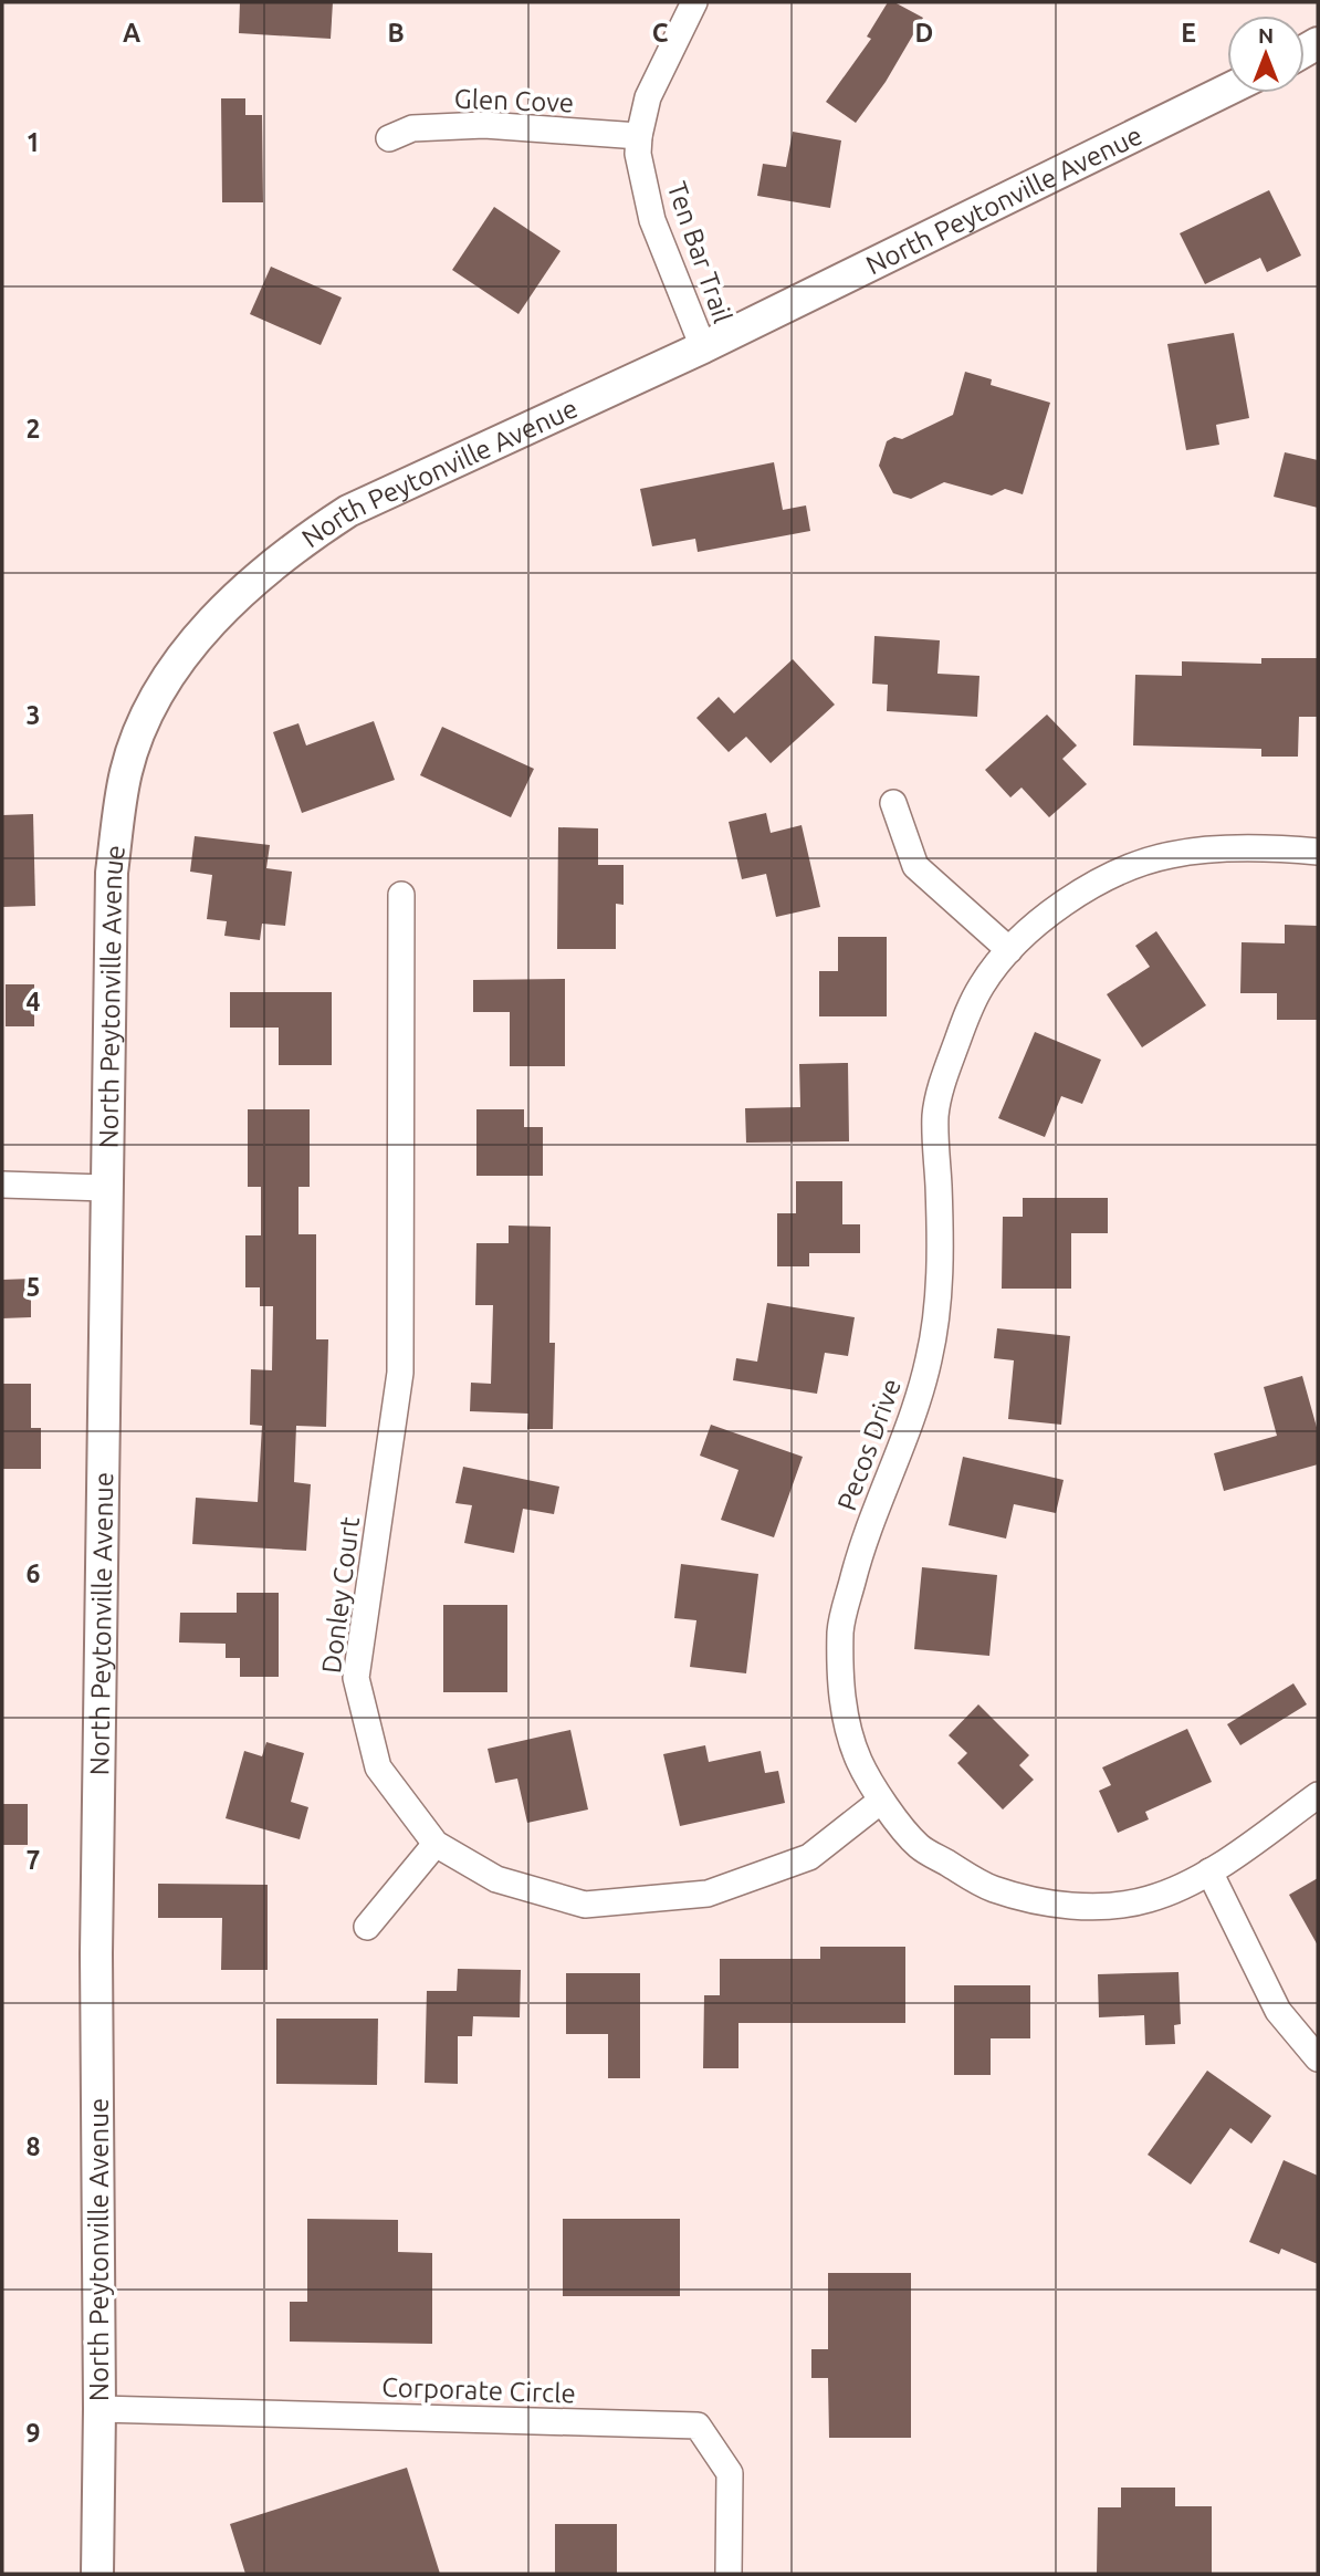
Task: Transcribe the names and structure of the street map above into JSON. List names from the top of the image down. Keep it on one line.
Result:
{"streets":{"street":["Glen Cove","North Peytonville Avenue","Ten Bar Trail","Pecos Drive","Donley Court","Corporate Circle"]},"crossings":[["Glen Cove","Ten Bar Trail"],["North Peytonville Avenue","Ten Bar Trail"],["North Peytonville Avenue","Corporate Circle"],["Pecos Drive","Donley Court"]],"north":"top","grid":{"columns":["A","B","C","D","E"],"rows":["1","2","3","4","5","6","7","8","9"]}}
